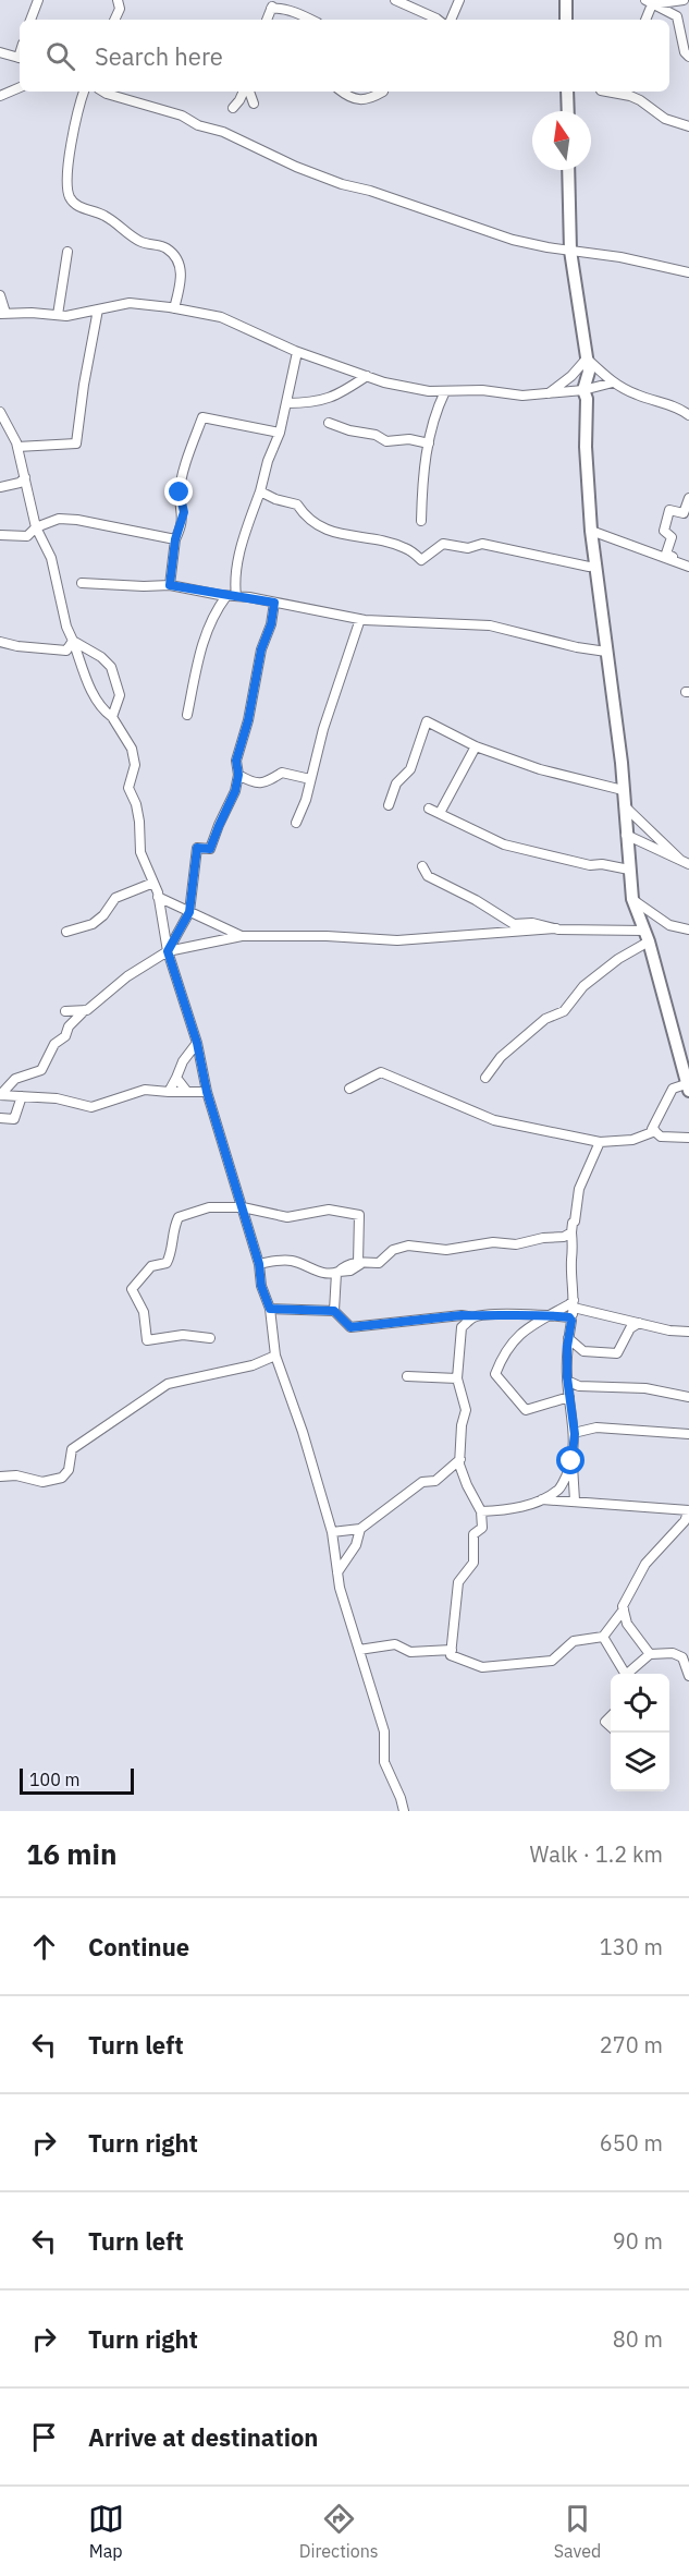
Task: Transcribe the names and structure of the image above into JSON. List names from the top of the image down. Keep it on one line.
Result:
{"scale_bar":"100 m","north":"top","page":{"search":"Search here","scale":"100 m","heading":["16 min","Walk · 1.2 km"],"list":[["Continue","130 m"],["Turn left","270 m"],["Turn right","650 m"],["Turn left","90 m"],["Turn right","80 m"],"Arrive at destination"],"nav":["Map","Directions","Saved"]}}
